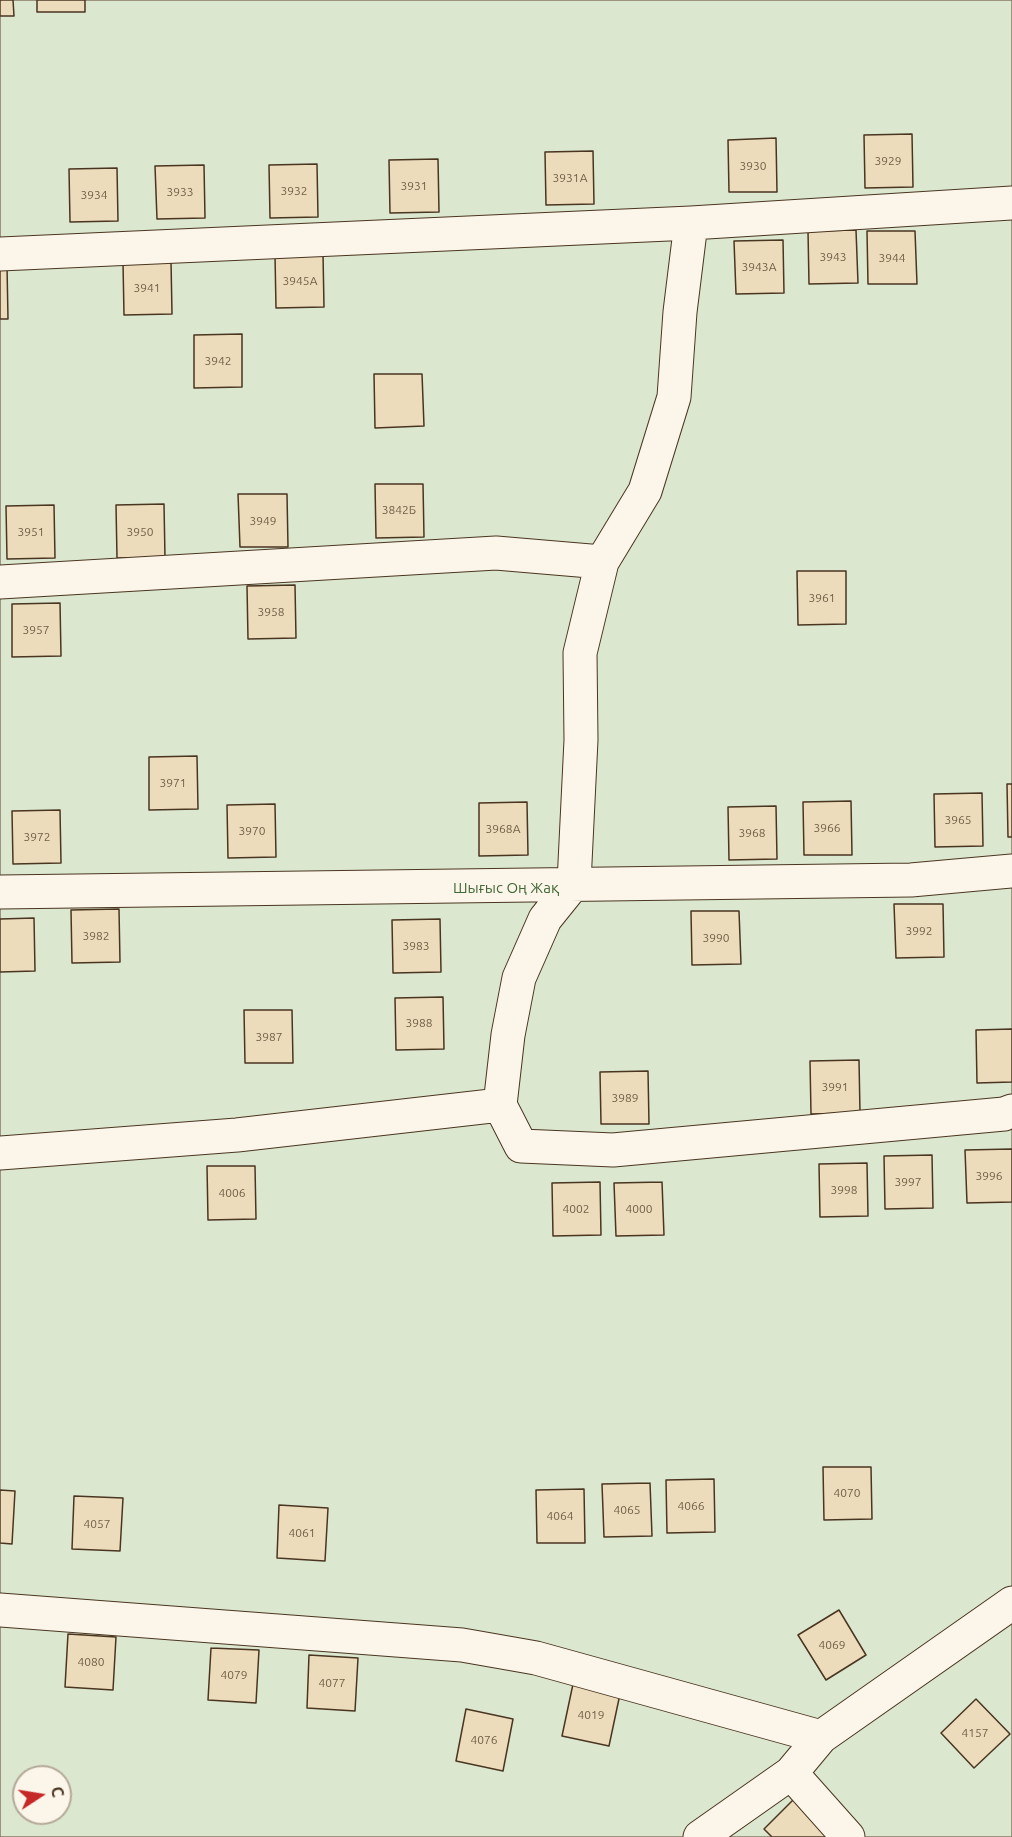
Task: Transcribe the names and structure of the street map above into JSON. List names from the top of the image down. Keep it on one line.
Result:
{"parks":["Шығыс Оң Жақ"],"house_numbers":["3929","3930","3931А","3931","3932","3933","3934","3943","3944","3943А","3945А","3941","3942","3842Б","3949","3951","3950","3961","3958","3957","3971","3965","3966","3968А","3970","3968","3972","3992","3982","3990","3983","3988","3987","3991","3989","3996","3997","3998","4006","4002","4000","4070","4066","4065","4064","4057","4061","4069","4080","4079","4077","4019","4157","4076"],"north":"right"}
